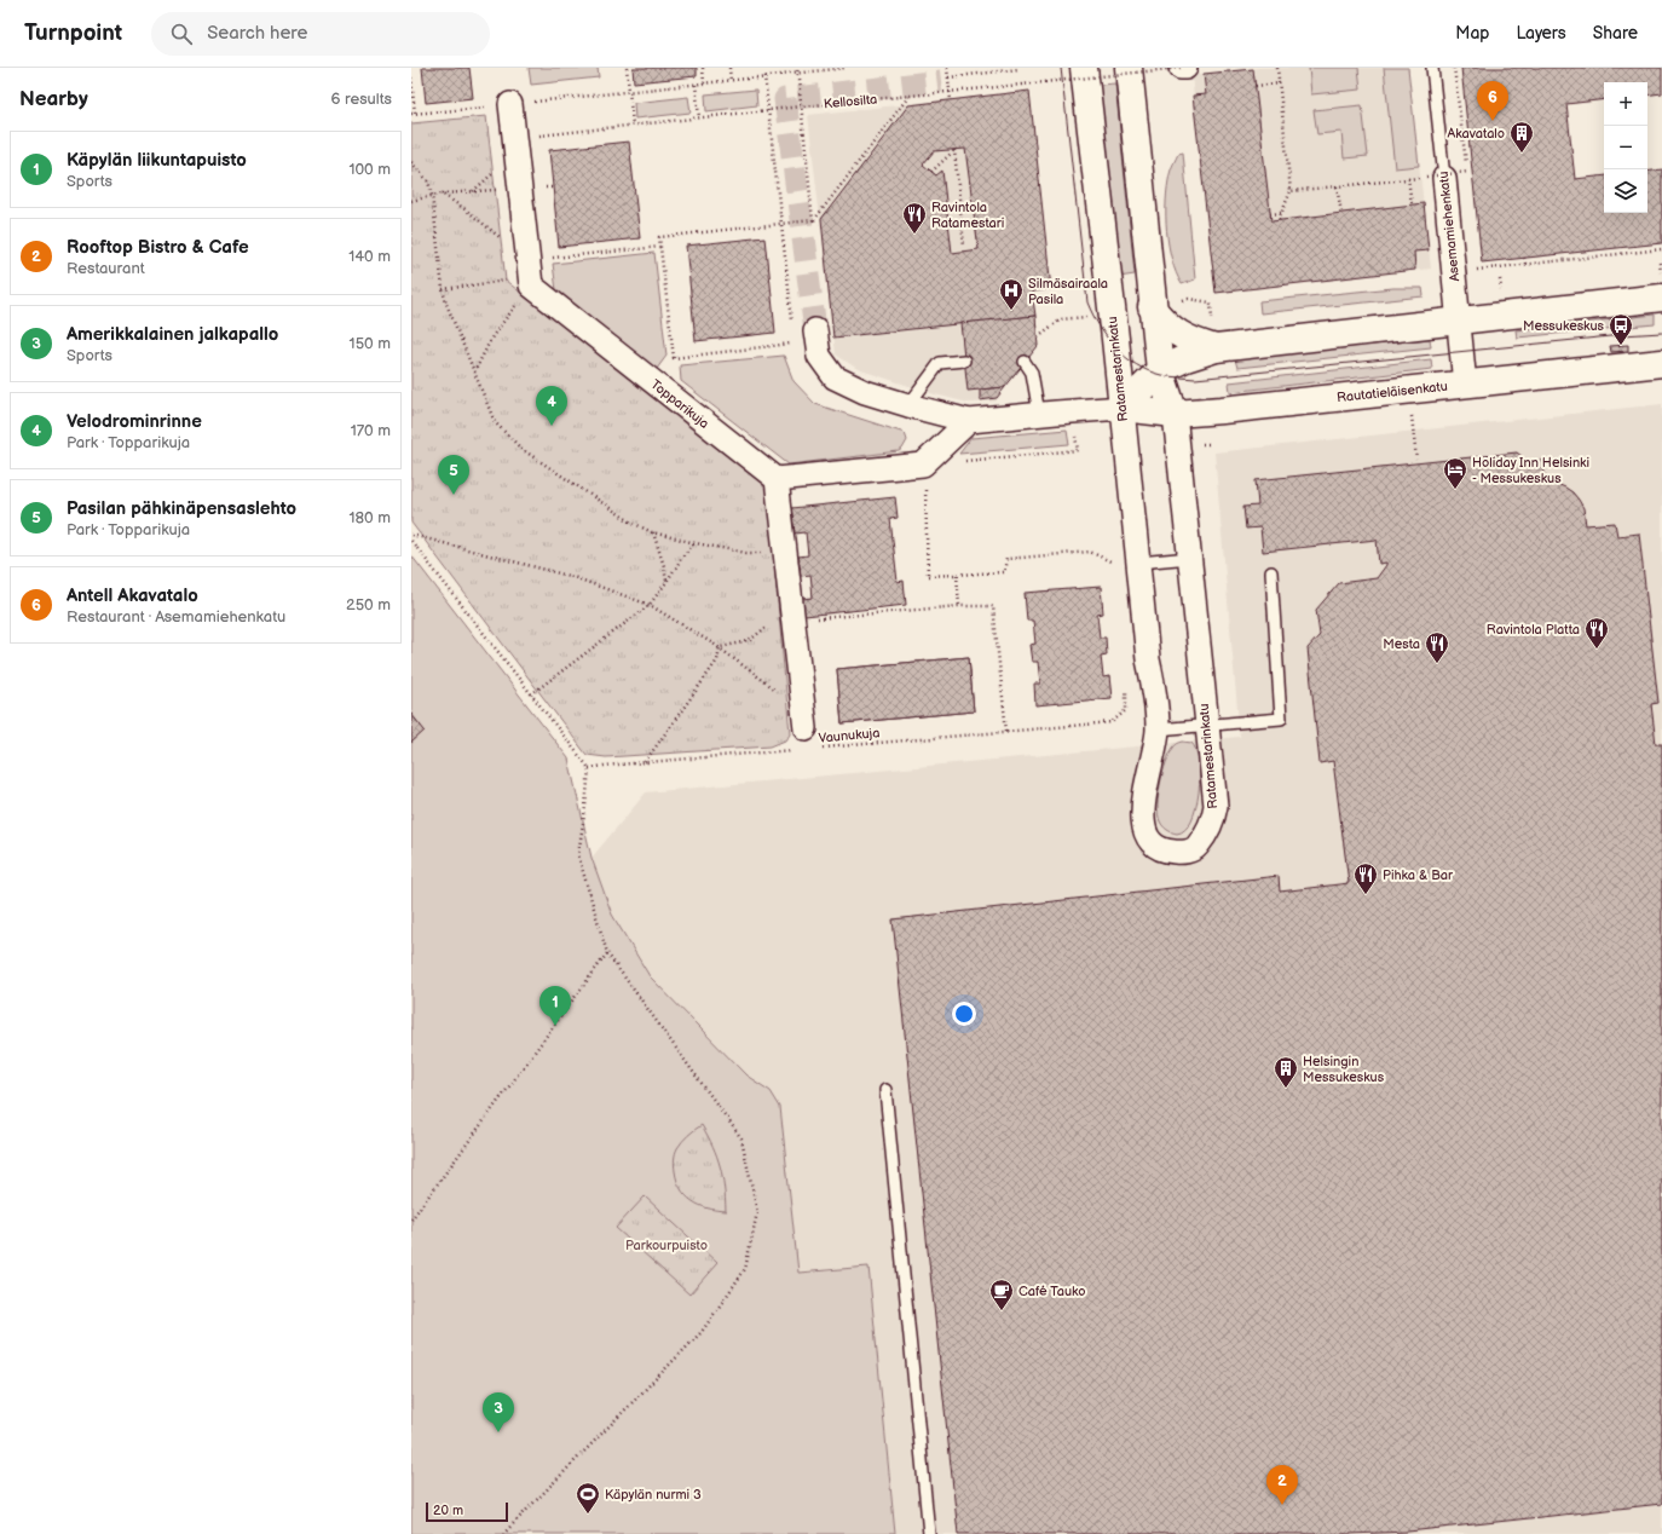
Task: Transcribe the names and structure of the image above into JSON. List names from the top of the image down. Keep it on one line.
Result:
{"streets":{"street":["Asemamiehenkatu","Ratamestarinkatu","Rautatieläisenkatu","Topparikuja"],"path":["Kellosilta","Vaunukuja"]},"crossings":[["Asemamiehenkatu","Rautatieläisenkatu"],["Ratamestarinkatu","Rautatieläisenkatu"]],"parks":["Parkourpuisto"],"places":{"building":["Akavatalo","Helsingin Messukeskus"],"restaurant":["Ravintola Ratamestari","Ravintola Platta","Mesta","Pihka & Bar"],"hospital":["Silmäsairaala Pasila"],"bus stop":["Messukeskus"],"hotel":["Holiday Inn Helsinki - Messukeskus"],"cafe":["Café Tauko"],"sports":["Käpylän nurmi 3"]},"scale_bar":"20 m","page":{"header":"Turnpoint","search":"Search here","nav":["Map","Layers","Share"],"heading":["Nearby","6 results"],"pins":["6","4","5","1","3","2"],"map_buttons":["+","−"],"list":[{"mark":"1","name":"Käpylän liikuntapuisto","note":"Sports","value":"100 m"},{"mark":"2","name":"Rooftop Bistro & Cafe","note":"Restaurant","value":"140 m"},{"mark":"3","name":"Amerikkalainen jalkapallo","note":"Sports","value":"150 m"},{"mark":"4","name":"Velodrominrinne","note":"Park · Topparikuja","value":"170 m"},{"mark":"5","name":"Pasilan pähkinäpensaslehto","note":"Park · Topparikuja","value":"180 m"},{"mark":"6","name":"Antell Akavatalo","note":"Restaurant · Asemamiehenkatu","value":"250 m"}],"scale":"20 m"}}
